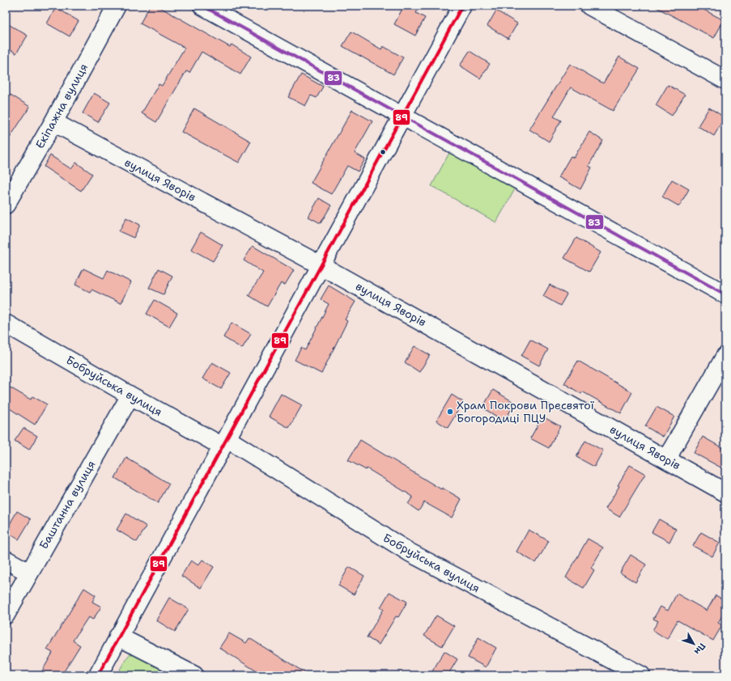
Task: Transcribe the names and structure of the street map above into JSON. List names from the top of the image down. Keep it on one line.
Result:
{"streets":{"street":["Екіпажна вулиця","вулиця Яворів","Бобруйська вулиця","Баштанна вулиця"]},"crossings":[["Екіпажна вулиця","вулиця Яворів"],["Бобруйська вулиця","Баштанна вулиця"]],"places":["Храм Покрови Пресвятої Богородиці ПЦУ"],"lines":["transit line 89","transit line 83"],"north":"bottom right"}
